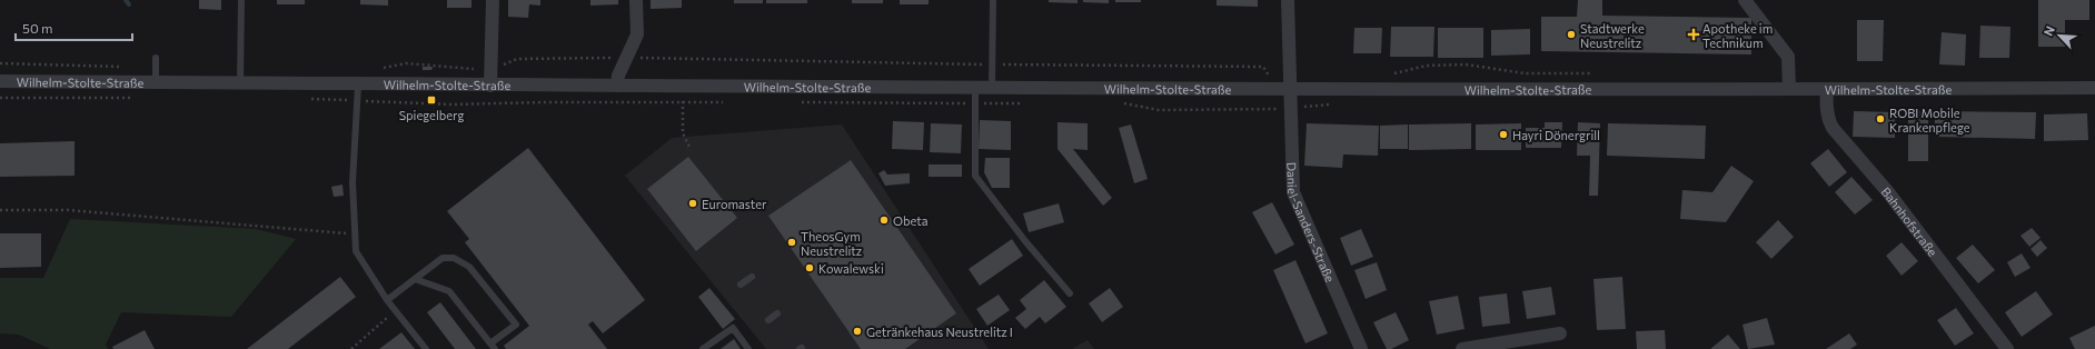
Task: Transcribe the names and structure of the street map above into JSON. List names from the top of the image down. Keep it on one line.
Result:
{"streets":{"street":["Wilhelm-Stolte-Straße","Daniel-Sanders-Straße","Bahnhofstraße"]},"crossings":[["Wilhelm-Stolte-Straße","Daniel-Sanders-Straße"],["Wilhelm-Stolte-Straße","Bahnhofstraße"]],"places":{"other":["Stadtwerke Neustrelitz","ROBI Mobile Krankenpflege","Hayri Dönergrill","Euromaster","Obeta","TheosGym Neustrelitz","Kowalewski","Getränkehaus Neustrelitz I"],"health":["Apotheke im Technikum"],"transit":["Spiegelberg"]},"scale_bar":"50 m","north":"top left"}
